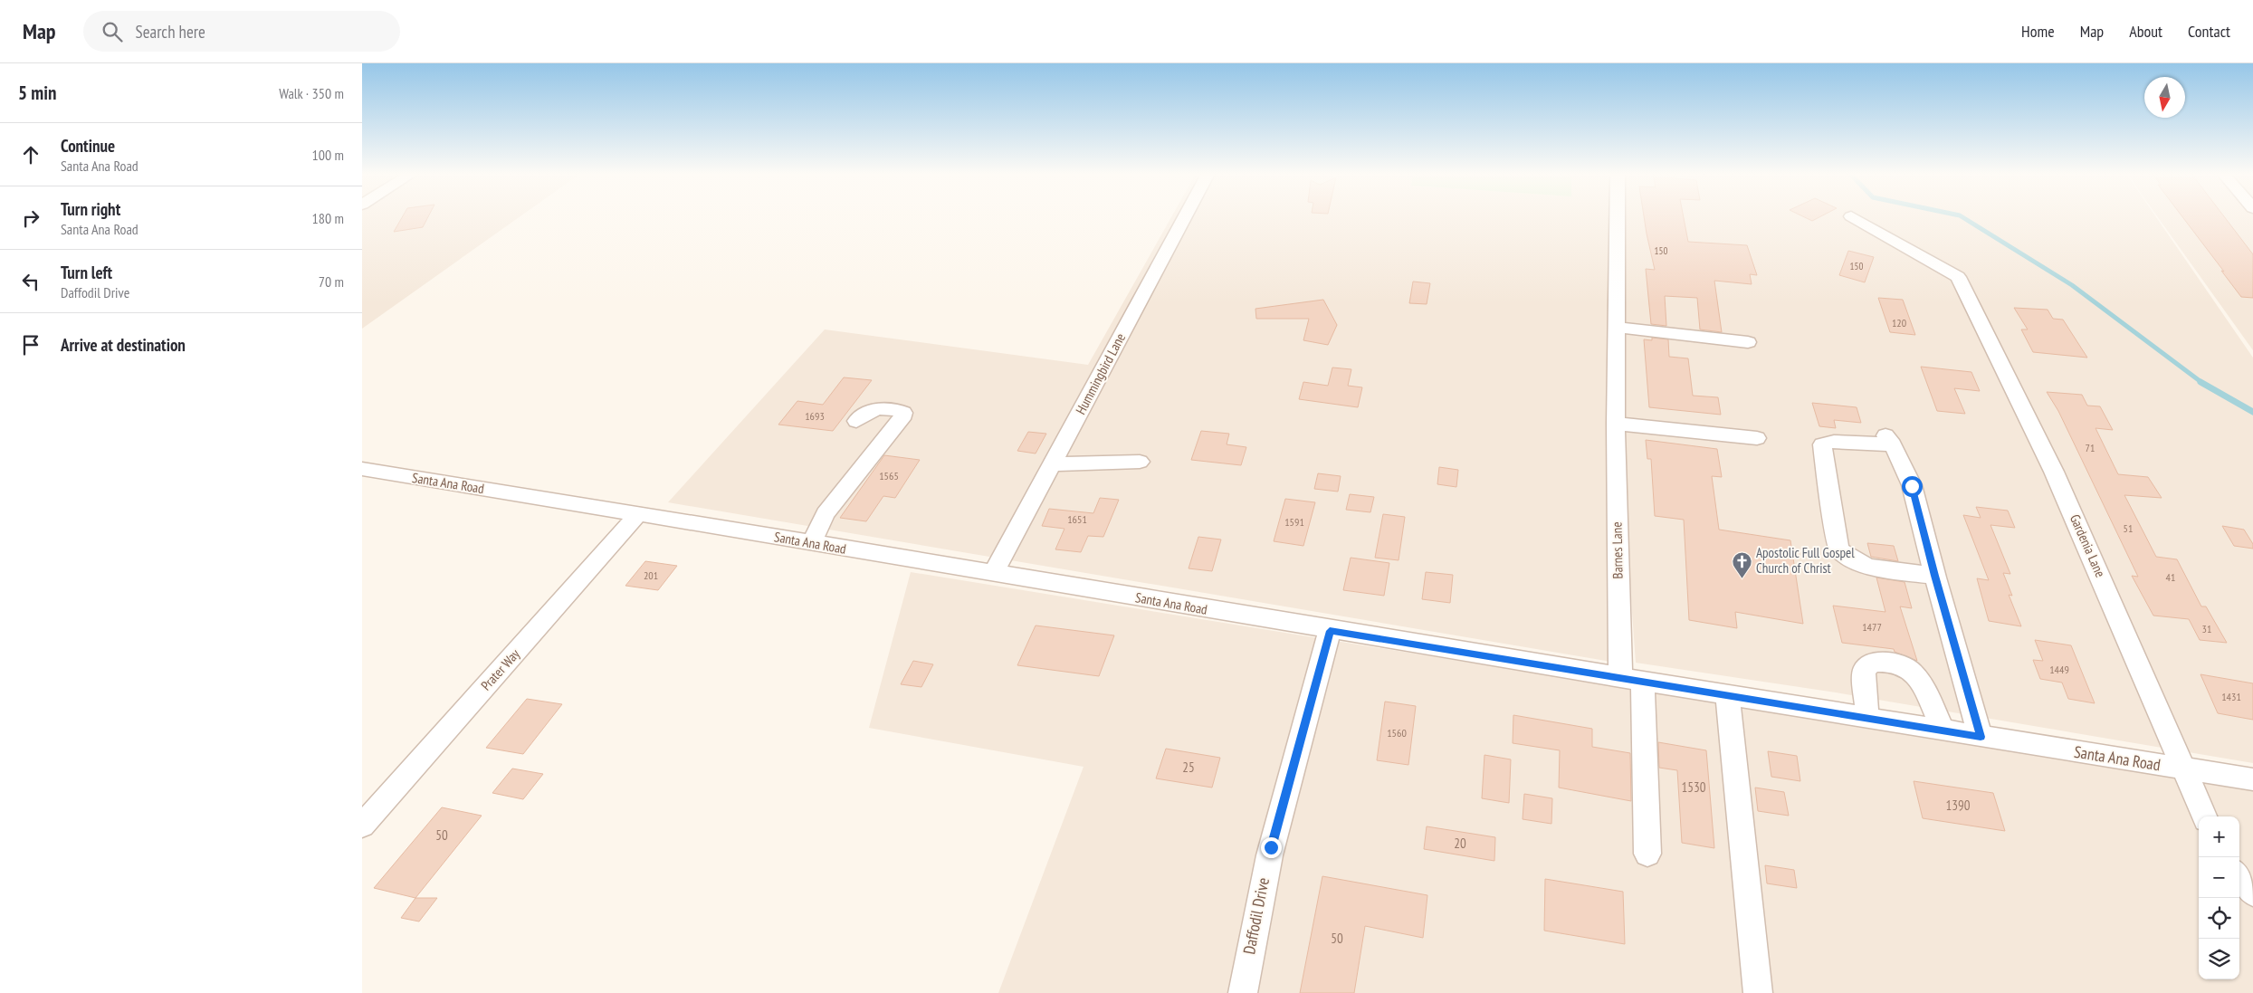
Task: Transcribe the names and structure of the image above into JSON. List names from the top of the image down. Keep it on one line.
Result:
{"streets":{"street":["Hummingbird Lane","Santa Ana Road","Gardenia Lane","Barnes Lane","Prater Way","Daffodil Drive"]},"crossings":[["Hummingbird Lane","Santa Ana Road"],["Santa Ana Road","Gardenia Lane"],["Santa Ana Road","Barnes Lane"],["Santa Ana Road","Prater Way"],["Santa Ana Road","Daffodil Drive"]],"places":{"church":["Apostolic Full Gospel Church of Christ"]},"house_numbers":["150","150","120","1693","71","1565","1651","1591","51","201","41","1477","31","1449","1431","1560","25","1530","1390","50","20","50"],"north":"bottom","page":{"header":"Map","search":"Search here","nav":["Home","Map","About","Contact"],"heading":["5 min","Walk · 350 m"],"list":[["Continue","Santa Ana Road","100 m"],["Turn right","Santa Ana Road","180 m"],["Turn left","Daffodil Drive","70 m"],"Arrive at destination"],"map_buttons":["+","−"]}}
